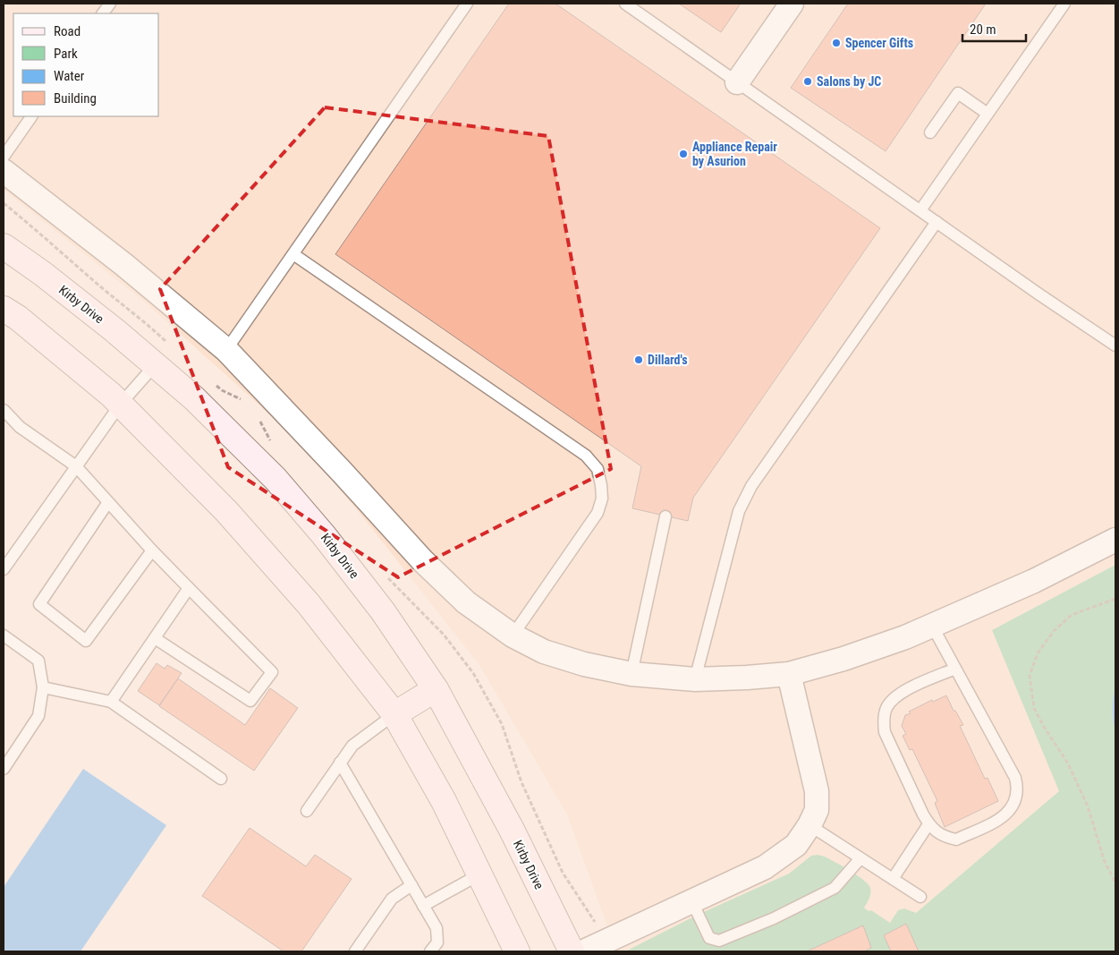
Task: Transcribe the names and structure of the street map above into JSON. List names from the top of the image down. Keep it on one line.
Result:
{"streets":{"main road":["Kirby Drive"]},"places":["Spencer Gifts","Salons by JC","Appliance Repair by Asurion","Dillard's"],"legend":["Road","Park","Water","Building"],"scale_bar":"20 m"}
